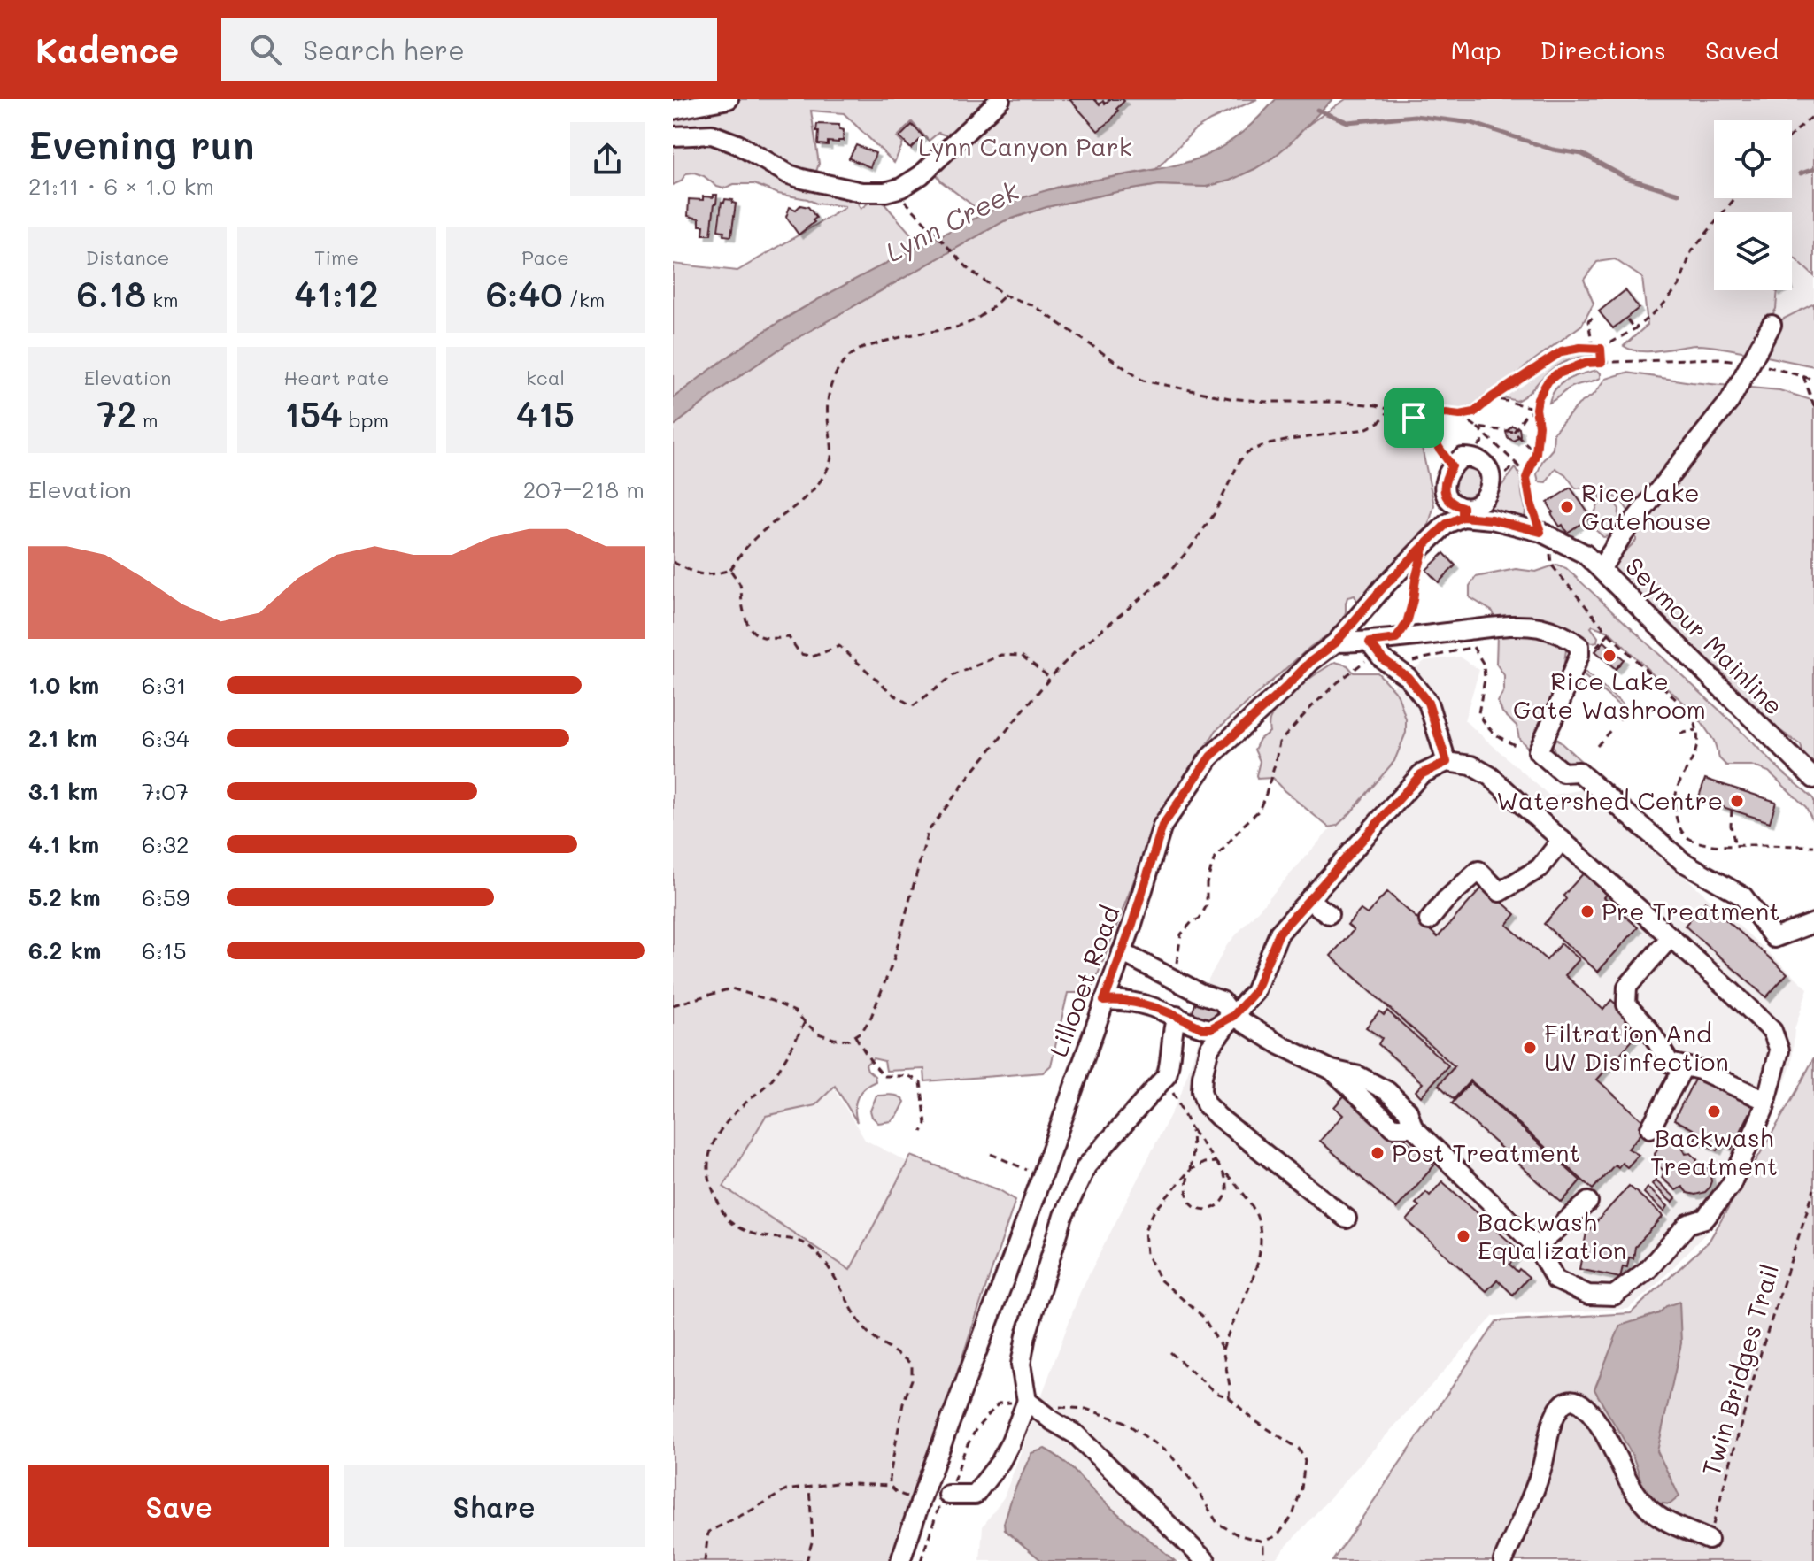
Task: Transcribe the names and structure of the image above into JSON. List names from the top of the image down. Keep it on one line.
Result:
{"streets":{"street":["Seymour Mainline","Lillooet Road"],"path":["Twin Bridges Trail"]},"crossings":[["Seymour Mainline","Lillooet Road"]],"water":["Lynn Creek"],"parks":["Lynn Canyon Park"],"places":["Rice Lake Gatehouse","Rice Lake Gate Washroom","Watershed Centre","Pre Treatment","Filtration And UV Disinfection","Backwash Treatment","Post Treatment","Backwash Equalization"],"page":{"header":"Kadence","search":"Search here","nav":["Map","Directions","Saved"],"heading":["Evening run","21:11 · 6 × 1.0 km"],"stats":[["Distance","6.18 km"],["Time","41:12"],["Pace","6:40 /km"],["Elevation","72 m"],["Heart rate","154 bpm"],["kcal","415"]],"chart":["Elevation","207–218 m"],"list":[{"name":"1.0 km","note":"6:31"},{"name":"2.1 km","note":"6:34"},{"name":"3.1 km","note":"7:07"},{"name":"4.1 km","note":"6:32"},{"name":"5.2 km","note":"6:59"},{"name":"6.2 km","note":"6:15"}],"buttons":["Save","Share"]}}
